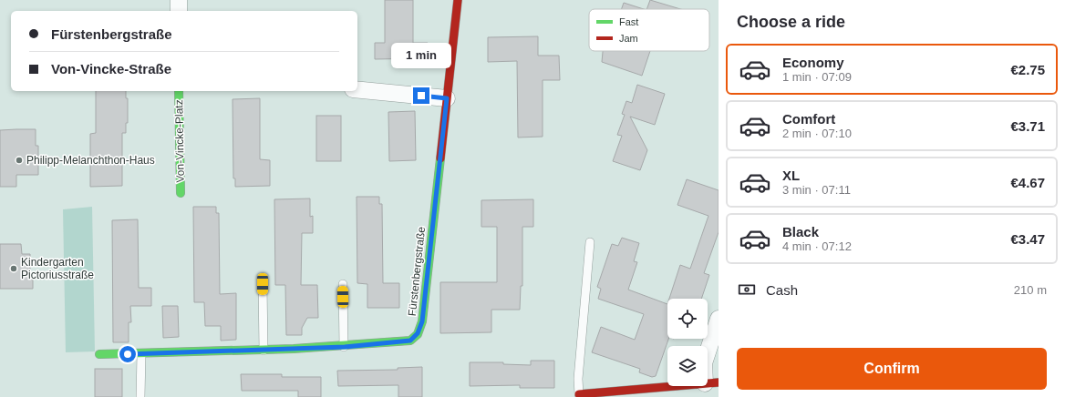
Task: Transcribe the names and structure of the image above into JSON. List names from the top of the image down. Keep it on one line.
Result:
{"streets":{"street":["Von-Vincke-Platz","Fürstenbergstraße"]},"places":["Philipp-Melanchthon-Haus","Kindergarten Pictoriusstraße"],"legend":["Fast","Jam"],"page":{"heading":"Choose a ride","banner":["Fürstenbergstraße","Von-Vincke-Straße"],"bubble":"1 min","list":[{"name":"Economy","note":"1 min · 07:09","value":"€2.75"},{"name":"Comfort","note":"2 min · 07:10","value":"€3.71"},{"name":"XL","note":"3 min · 07:11","value":"€4.67"},{"name":"Black","note":"4 min · 07:12","value":"€3.47"}],"pay":["Cash","210 m"],"buttons":"Confirm"}}
